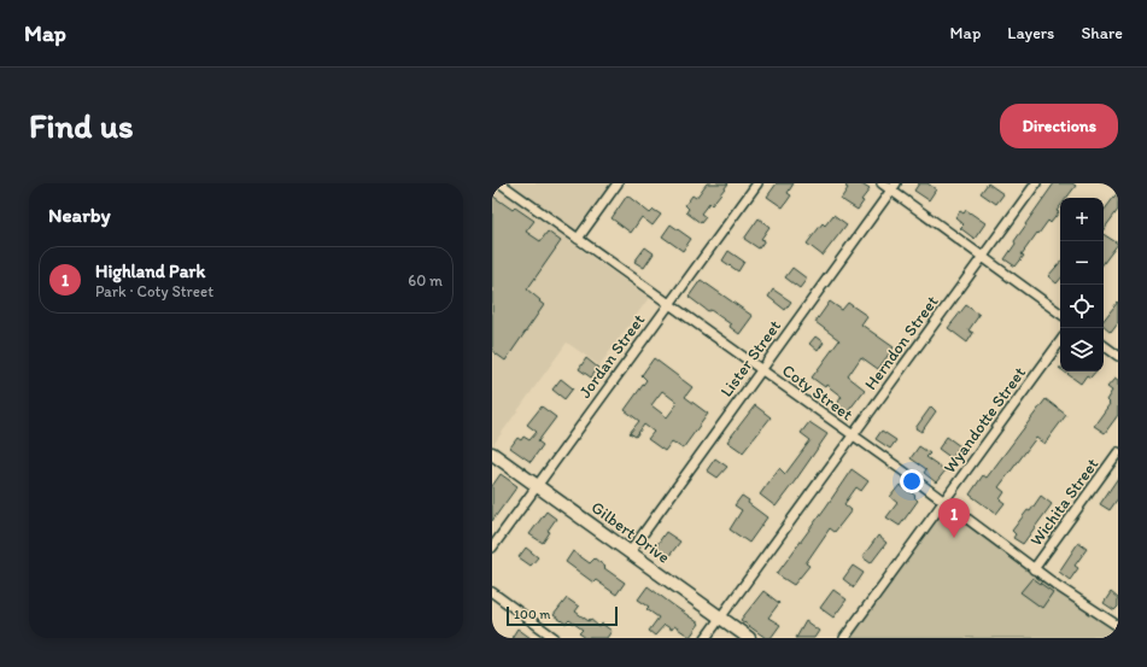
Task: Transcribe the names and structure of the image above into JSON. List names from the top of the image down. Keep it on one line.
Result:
{"streets":{"street":["Herndon Street","Jordan Street","Lister Street","Coty Street","Wyandotte Street","Wichita Street","Gilbert Drive"]},"crossings":[["Herndon Street","Coty Street"],["Herndon Street","Gilbert Drive"],["Jordan Street","Coty Street"],["Jordan Street","Gilbert Drive"],["Lister Street","Coty Street"],["Lister Street","Gilbert Drive"],["Coty Street","Wyandotte Street"],["Coty Street","Wichita Street"]],"scale_bar":"100 m","page":{"header":"Map","nav":["Map","Layers","Share"],"buttons":"Directions","title":"Find us","heading":"Nearby","map_buttons":["+","−"],"list":[{"mark":"1","name":"Highland Park","note":"Park · Coty Street","value":"60 m"}],"pins":"1","scale":"100 m"}}
